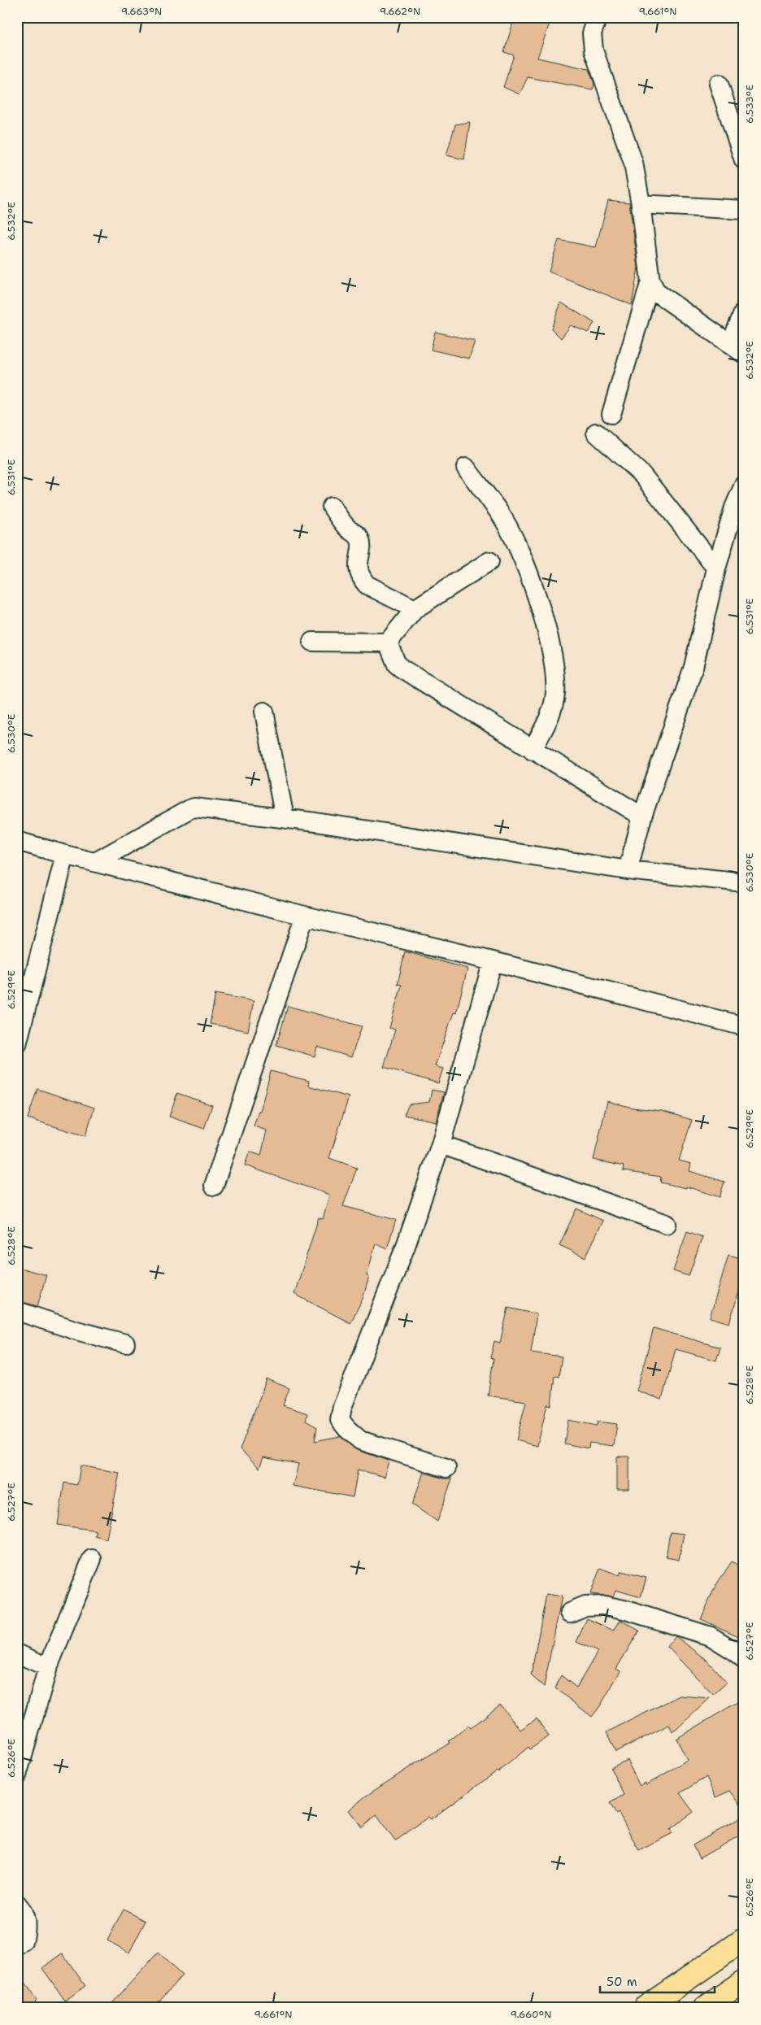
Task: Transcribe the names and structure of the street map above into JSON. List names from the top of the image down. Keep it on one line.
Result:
{"scale_bar":"50 m","coordinates":["9.663°N","9.662°N","9.661°N","6.533°E","6.532°E","6.531°E","6.530°E","6.529°E","6.528°E","6.527°E","6.526°E","9.660°N"]}
